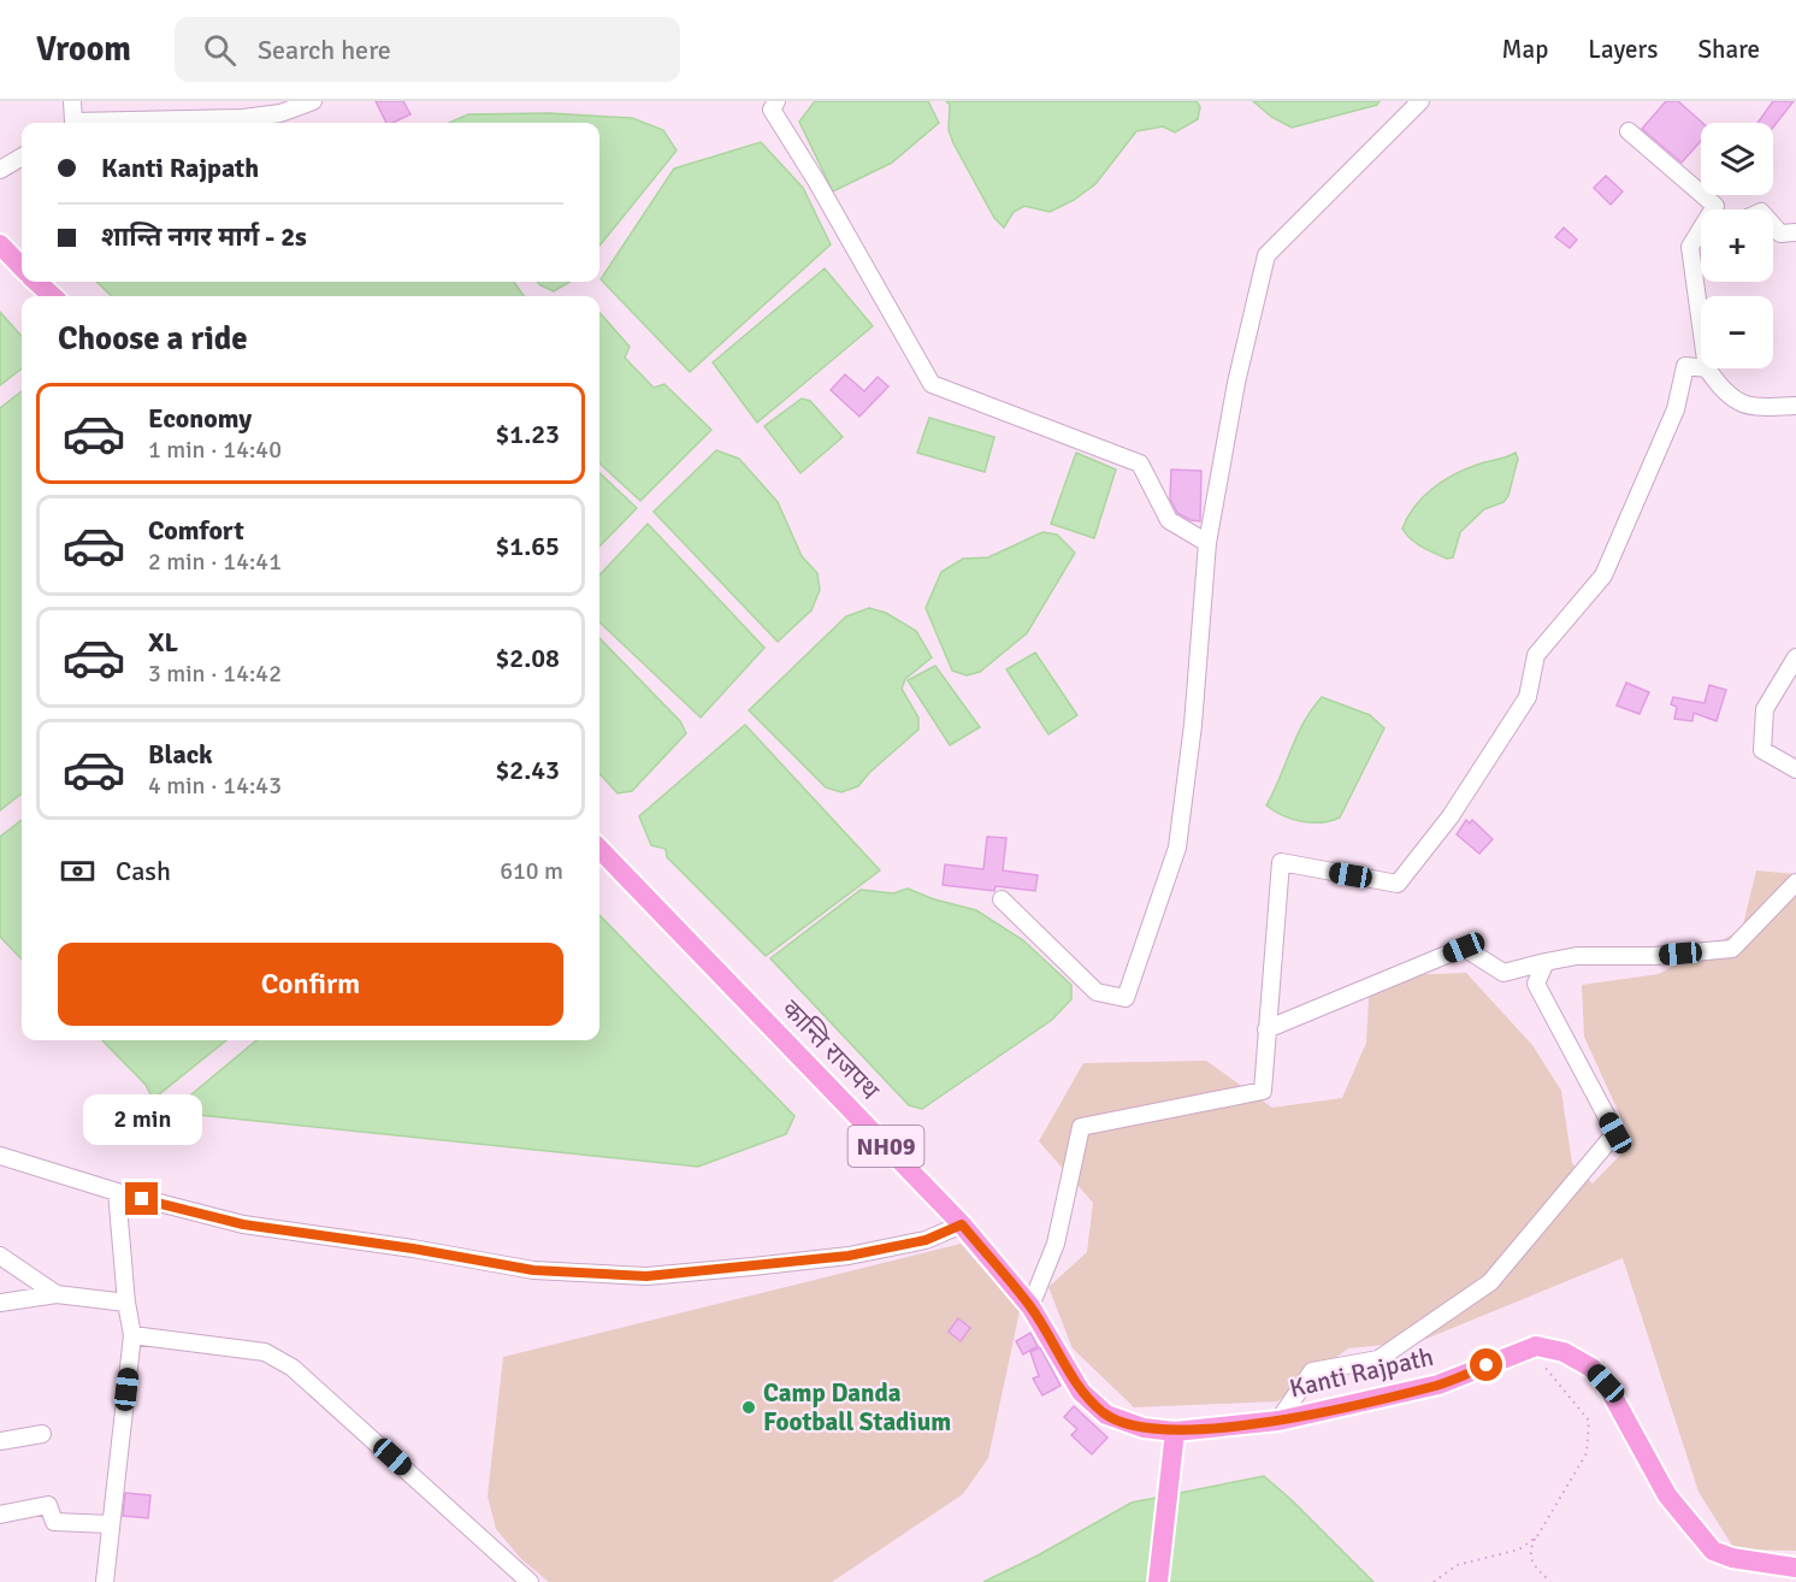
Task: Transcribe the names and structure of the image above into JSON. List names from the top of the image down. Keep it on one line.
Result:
{"streets":{"main road":["कान्ति राजपथ","NH09","Kanti Rajpath"]},"crossings":[["कान्ति राजपथ","Kanti Rajpath"]],"places":["Camp Danda Football Stadium"],"page":{"header":"Vroom","search":"Search here","nav":["Map","Layers","Share"],"map_buttons":["+","−"],"banner":["Kanti Rajpath","शान्ति नगर मार्ग - 2s"],"heading":"Choose a ride","list":[{"name":"Economy","note":"1 min · 14:40","value":"$1.23"},{"name":"Comfort","note":"2 min · 14:41","value":"$1.65"},{"name":"XL","note":"3 min · 14:42","value":"$2.08"},{"name":"Black","note":"4 min · 14:43","value":"$2.43"}],"pay":["Cash","610 m"],"buttons":"Confirm","bubble":"2 min"}}
